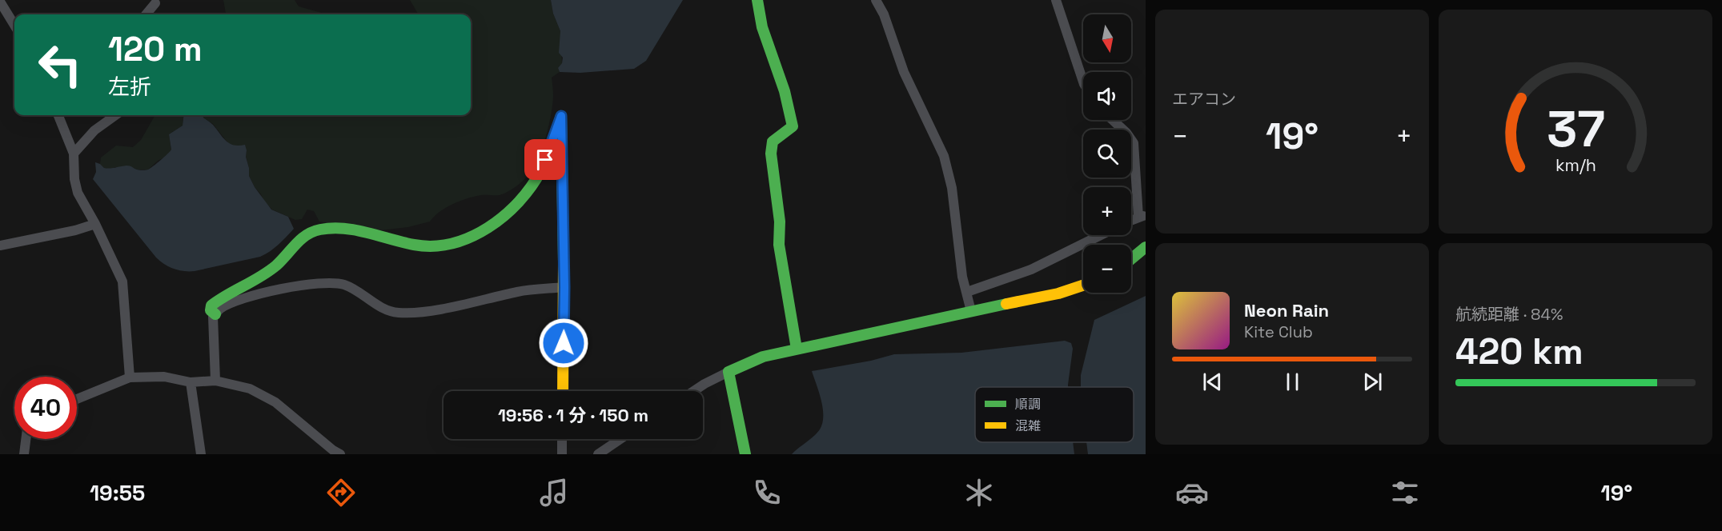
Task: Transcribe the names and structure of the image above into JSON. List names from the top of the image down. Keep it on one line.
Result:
{"legend":["順調","混雑"],"north":"bottom","page":{"tile":["エアコン",["航続距離 · 84%","420 km"]],"map_buttons":["+","−"],"turn":["120 m","左折"],"heat":["−","19°","+"],"song":["Neon Rain","Kite Club"],"limit":"40","trip":"19:56 · 1 分 · 150 m","tabs":["19:55","19°"],"gauge":["37","km/h"]}}
